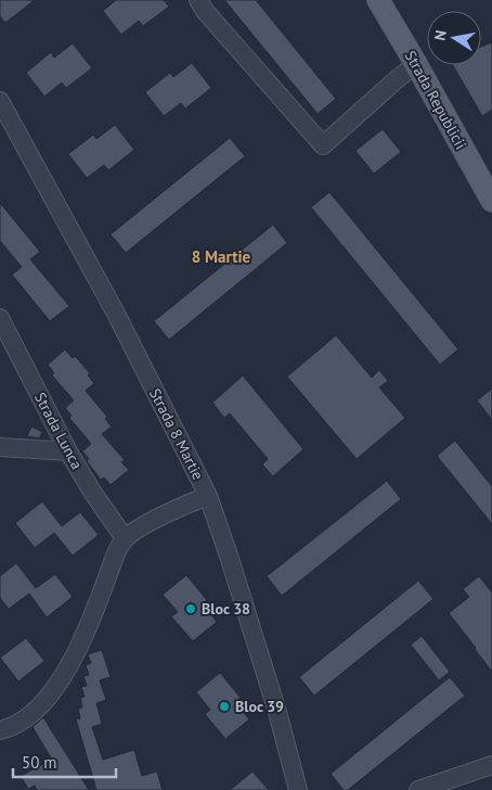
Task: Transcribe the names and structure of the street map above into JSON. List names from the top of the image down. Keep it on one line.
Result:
{"streets":{"main road":["Strada Republicii"],"street":["Strada Lunca","Strada 8 Martie"]},"districts":["8 Martie"],"places":["Bloc 38","Bloc 39"],"scale_bar":"50 m","north":"left"}
